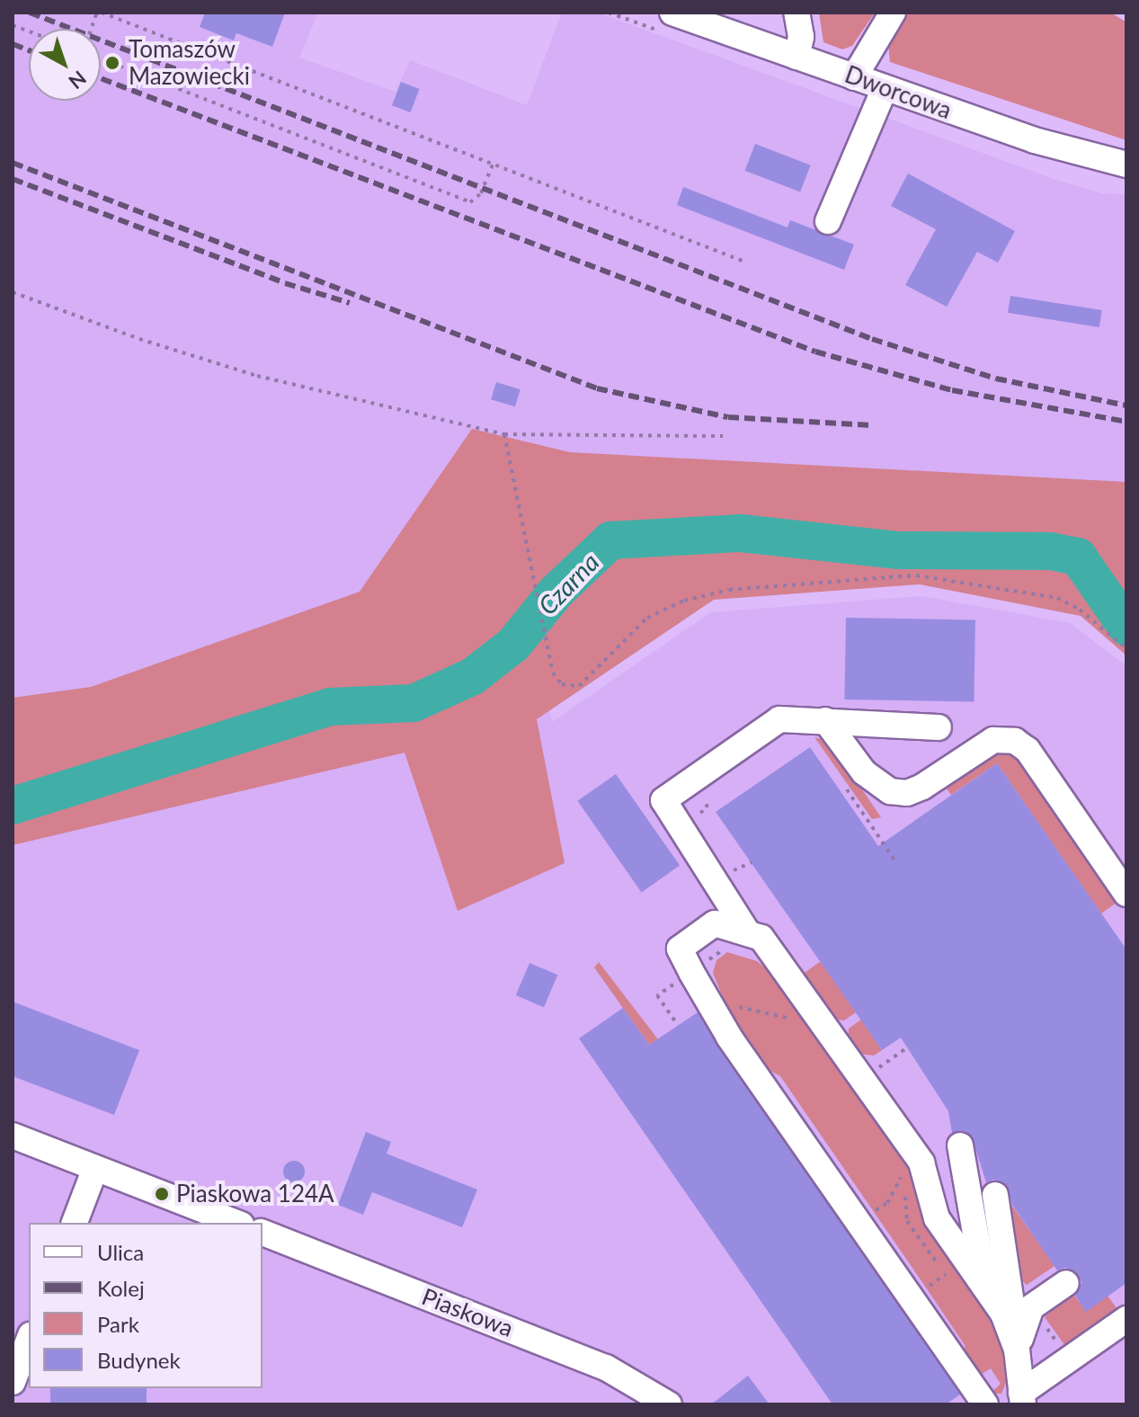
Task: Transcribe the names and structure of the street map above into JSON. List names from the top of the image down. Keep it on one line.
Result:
{"streets":{"street":["Dworcowa","Piaskowa"]},"water":["Czarna"],"places":["Tomaszów Mazowiecki","Piaskowa 124A"],"legend":["Ulica","Kolej","Park","Budynek"],"north":"bottom right"}
